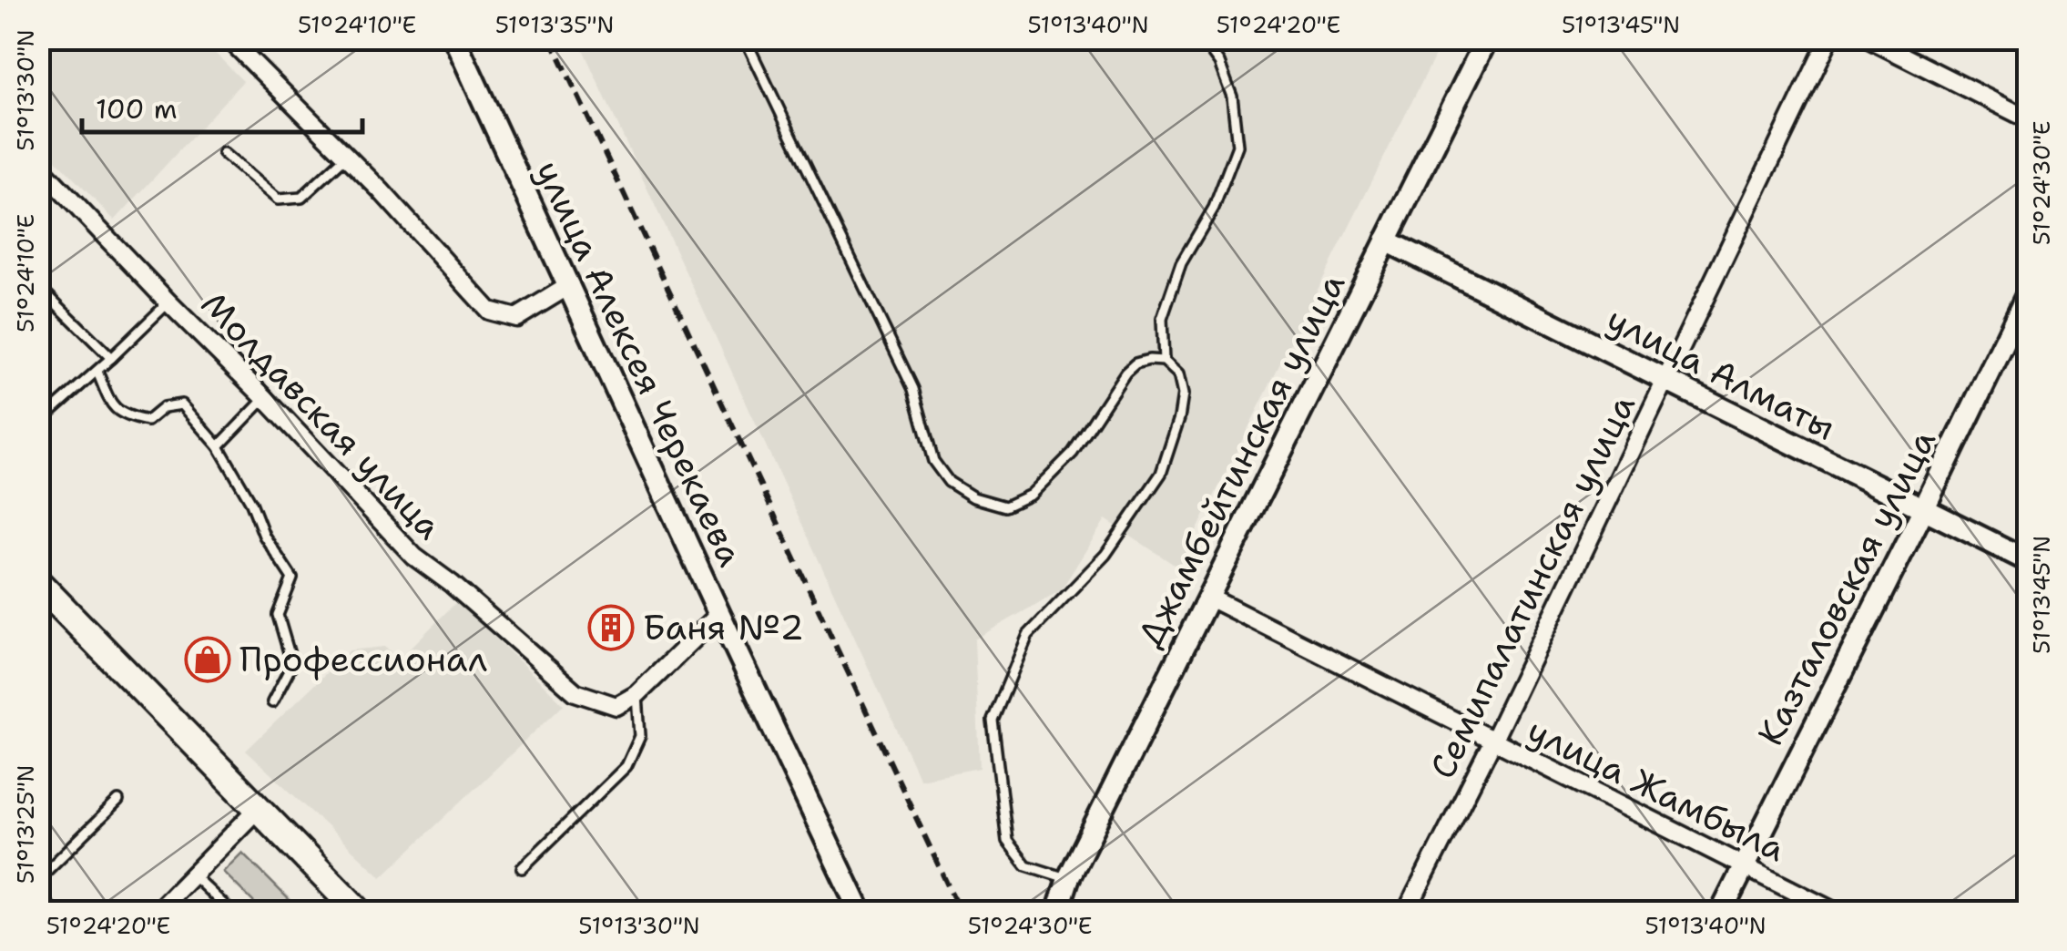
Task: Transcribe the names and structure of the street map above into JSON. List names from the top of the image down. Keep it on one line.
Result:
{"streets":{"street":["улица Алексея Черекаева","улица Алматы","Молдавская улица","Джамбейтинская улица","Семипалатинская улица","Казталовская улица","улица Жамбыла"]},"crossings":[["улица Алматы","Джамбейтинская улица"],["улица Алматы","Семипалатинская улица"],["улица Алматы","Казталовская улица"],["Джамбейтинская улица","улица Жамбыла"],["Семипалатинская улица","улица Жамбыла"],["Казталовская улица","улица Жамбыла"]],"places":{"building":["Баня №2"],"shop":["Профессионал"]},"scale_bar":"100 m","coordinates":["51°24'10\"E","51°13'35\"N","51°13'40\"N","51°24'20\"E","51°13'45\"N","51°13'30\"N","51°24'30\"E","51°13'25\"N"]}
